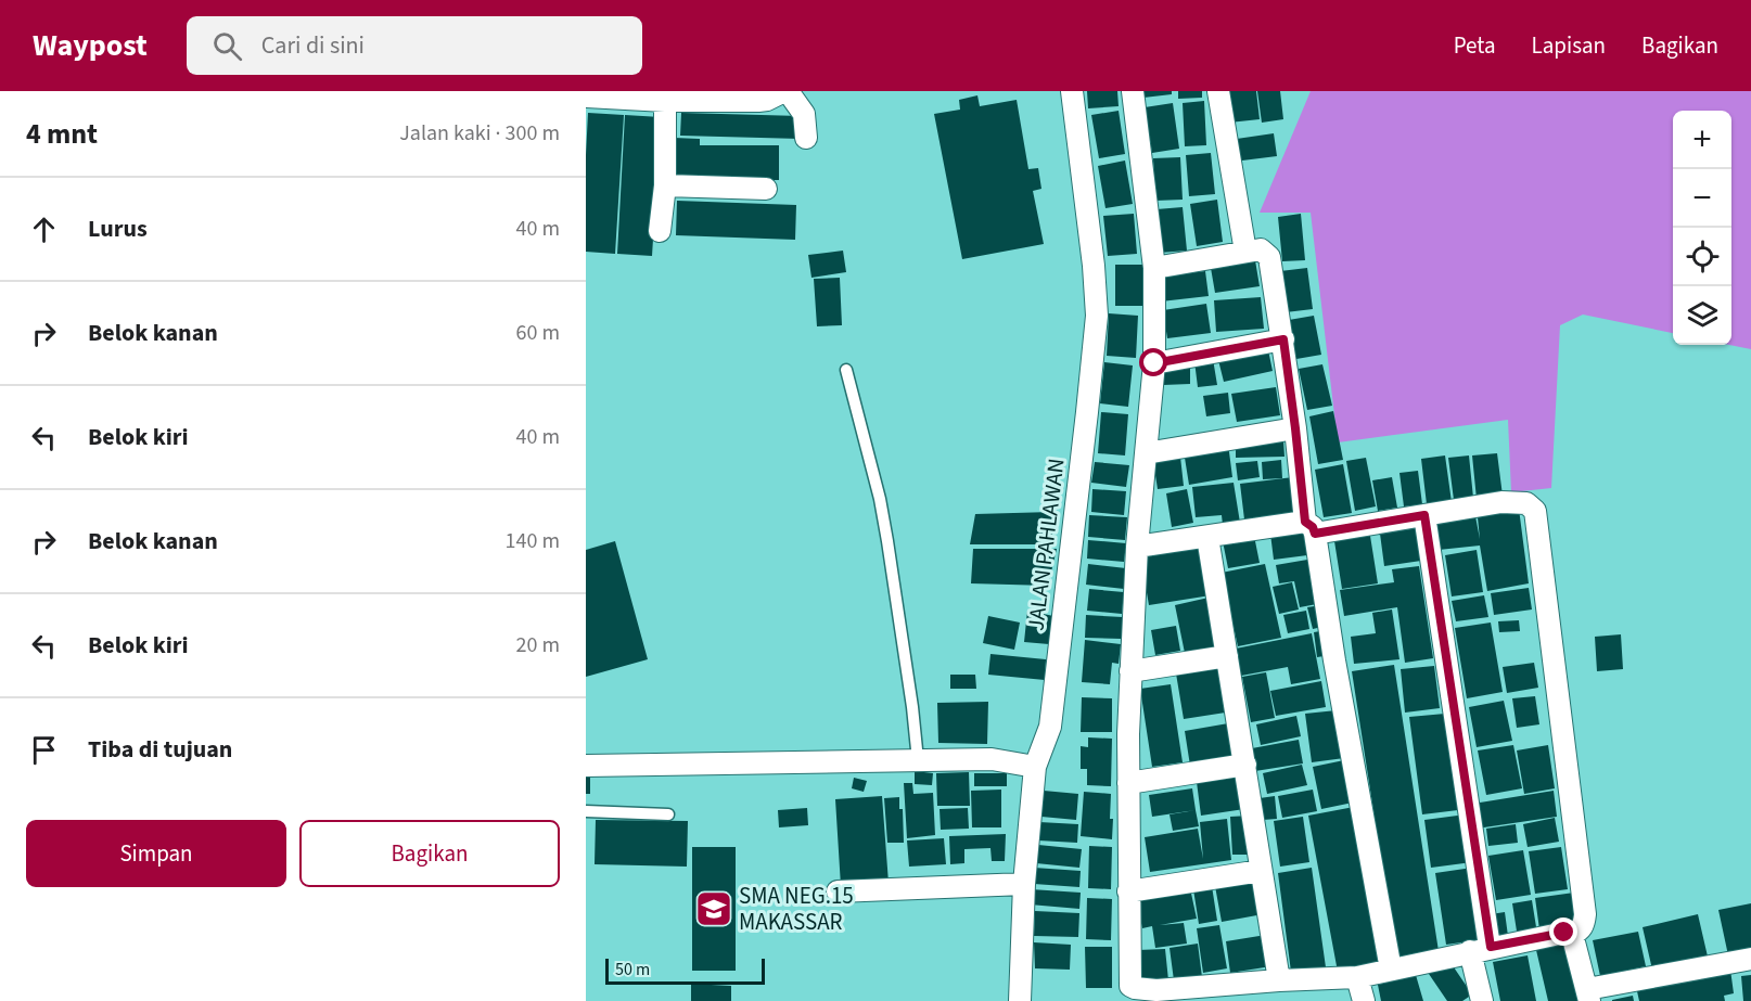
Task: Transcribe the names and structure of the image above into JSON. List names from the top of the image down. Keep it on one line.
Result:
{"streets":{"street":["JALAN PAHLAWAN"]},"places":{"school or university":["SMA NEG.15 MAKASSAR"]},"scale_bar":"50 m","page":{"header":"Waypost","search":"Cari di sini","nav":["Peta","Lapisan","Bagikan"],"heading":["4 mnt","Jalan kaki · 300 m"],"map_buttons":["+","−"],"list":[["Lurus","40 m"],["Belok kanan","60 m"],["Belok kiri","40 m"],["Belok kanan","140 m"],["Belok kiri","20 m"],"Tiba di tujuan"],"buttons":["Simpan","Bagikan"],"scale":"50 m"}}
